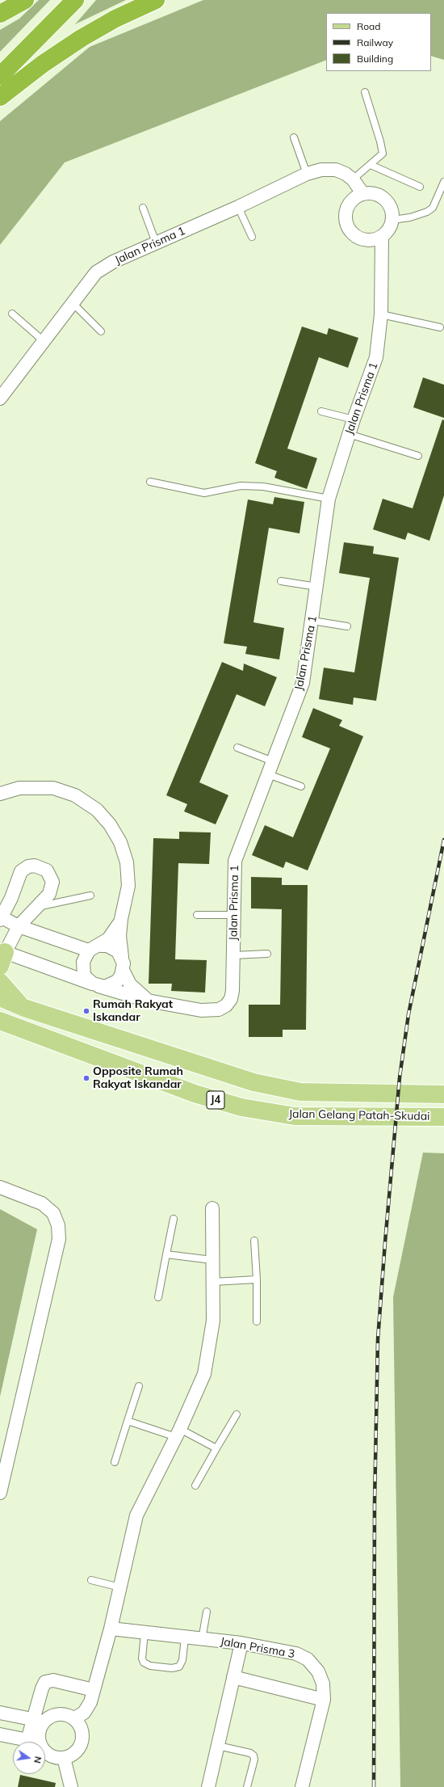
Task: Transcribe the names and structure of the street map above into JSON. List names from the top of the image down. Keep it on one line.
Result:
{"streets":{"main road":["J4","Jalan Gelang Patah-Skudai"],"street":["Jalan Prisma 1","Jalan Prisma 3"]},"places":["Rumah Rakyat Iskandar","Opposite Rumah Rakyat Iskandar"],"legend":["Road","Railway","Building"],"north":"right"}
